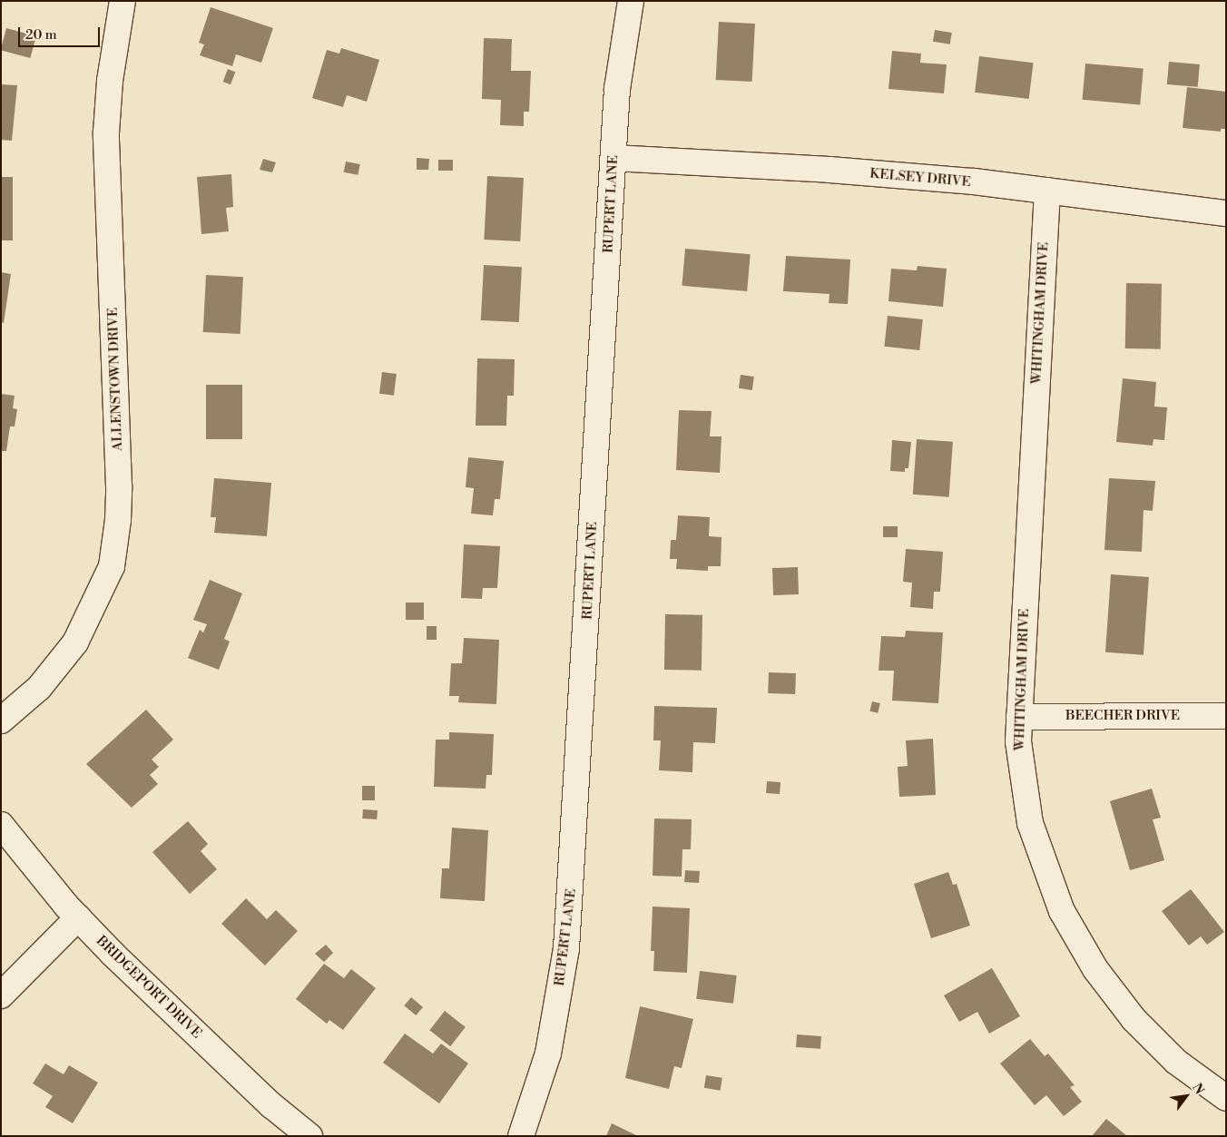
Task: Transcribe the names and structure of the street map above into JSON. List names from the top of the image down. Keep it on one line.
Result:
{"streets":{"street":["KELSEY DRIVE","RUPERT LANE","WHITINGHAM DRIVE","ALLENSTOWN DRIVE","BEECHER DRIVE","BRIDGEPORT DRIVE"]},"crossings":[["KELSEY DRIVE","RUPERT LANE"],["KELSEY DRIVE","WHITINGHAM DRIVE"],["WHITINGHAM DRIVE","BEECHER DRIVE"]],"scale_bar":"20 m","north":"top right"}
